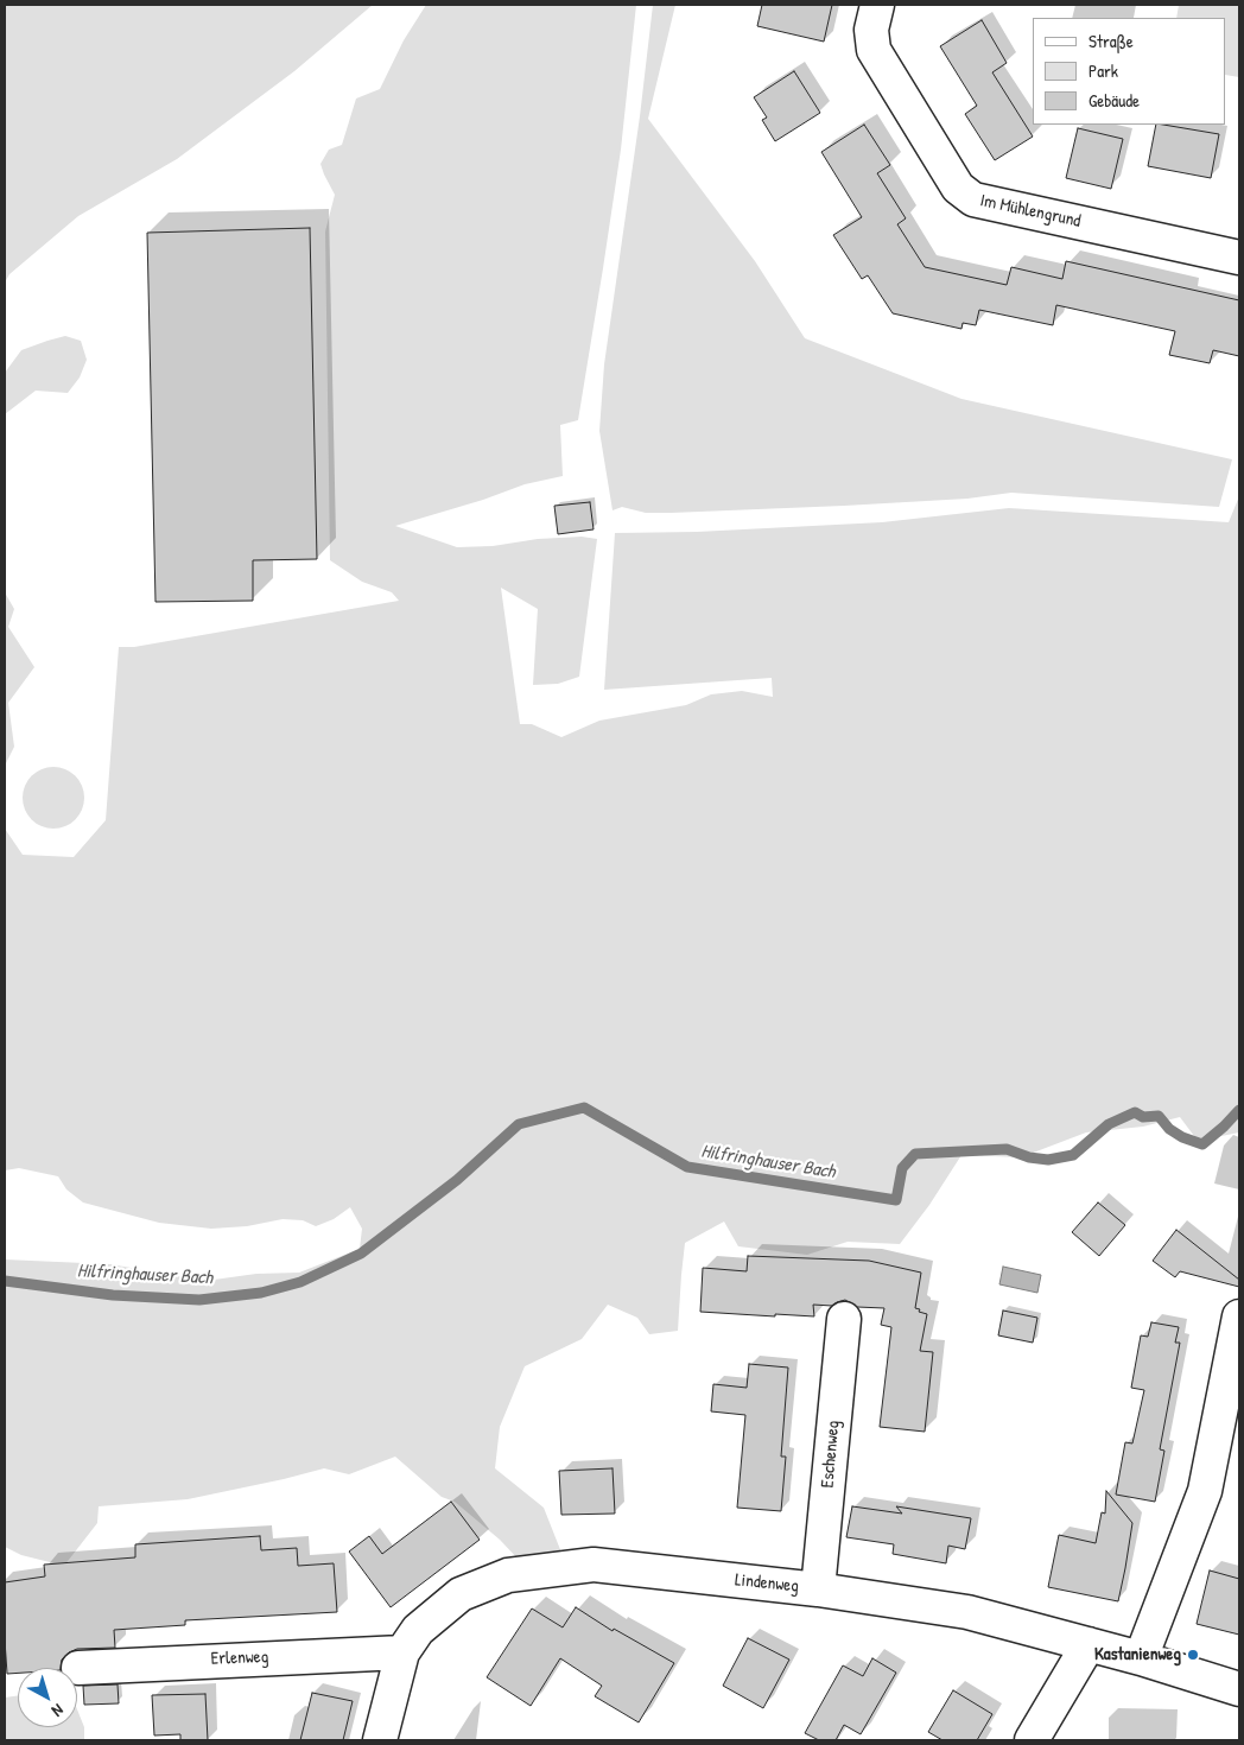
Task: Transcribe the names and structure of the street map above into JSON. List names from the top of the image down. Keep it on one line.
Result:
{"streets":{"street":["Im Mühlengrund","Eschenweg","Lindenweg","Erlenweg"]},"crossings":[["Eschenweg","Lindenweg"],["Lindenweg","Erlenweg"]],"water":["Hilfringhauser Bach"],"places":["Kastanienweg"],"legend":["Straße","Park","Gebäude"],"north":"bottom right"}
